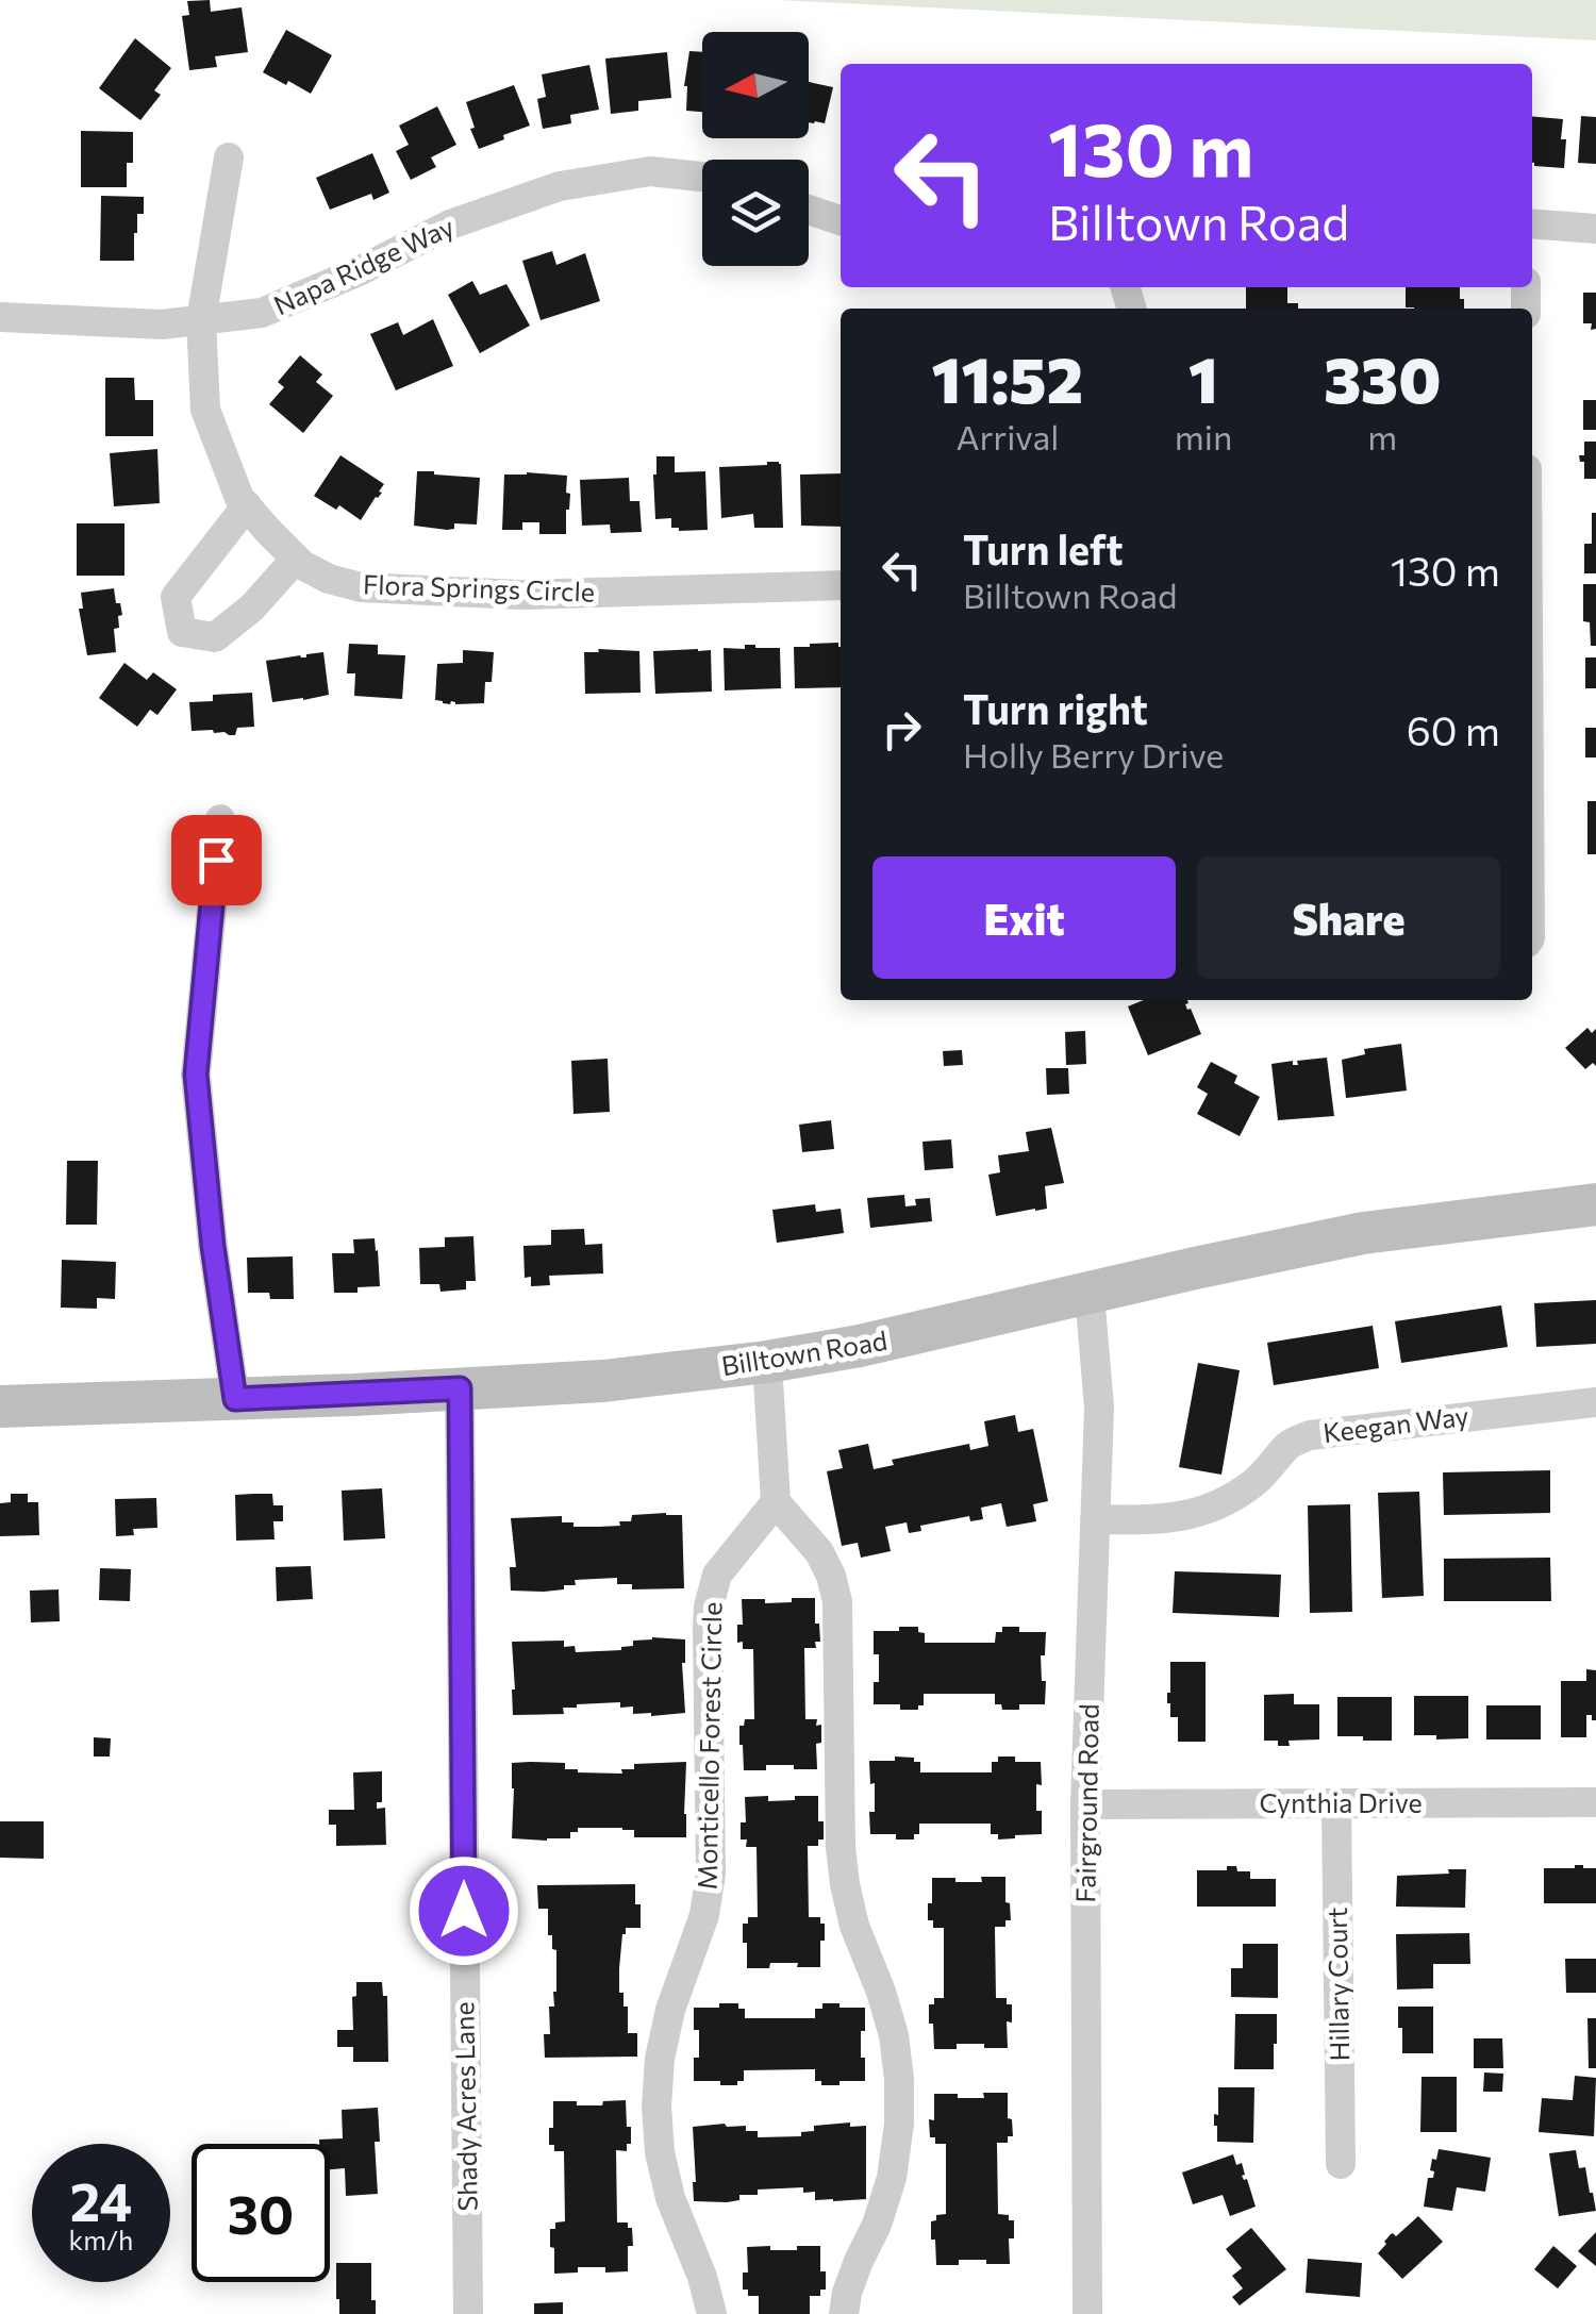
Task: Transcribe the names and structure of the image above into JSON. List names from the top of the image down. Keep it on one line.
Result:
{"streets":{"main road":["Billtown Road"],"street":["Napa Ridge Way","Flora Springs Circle","Keegan Way","Monticello Forest Circle","Fairground Road","Cynthia Drive","Hillary Court","Shady Acres Lane"]},"crossings":[["Napa Ridge Way","Flora Springs Circle"],["Billtown Road","Fairground Road"],["Billtown Road","Shady Acres Lane"],["Keegan Way","Fairground Road"],["Fairground Road","Cynthia Drive"],["Cynthia Drive","Hillary Court"]],"north":"left","page":{"turn":["130 m","Billtown Road"],"eta":["11:52","Arrival","1","min","330","m"],"list":[{"name":"Turn left","note":"Billtown Road","value":"130 m"},{"name":"Turn right","note":"Holly Berry Drive","value":"60 m"}],"buttons":["Exit","Share"],"speed":"24 km/h","limit":"30"}}
